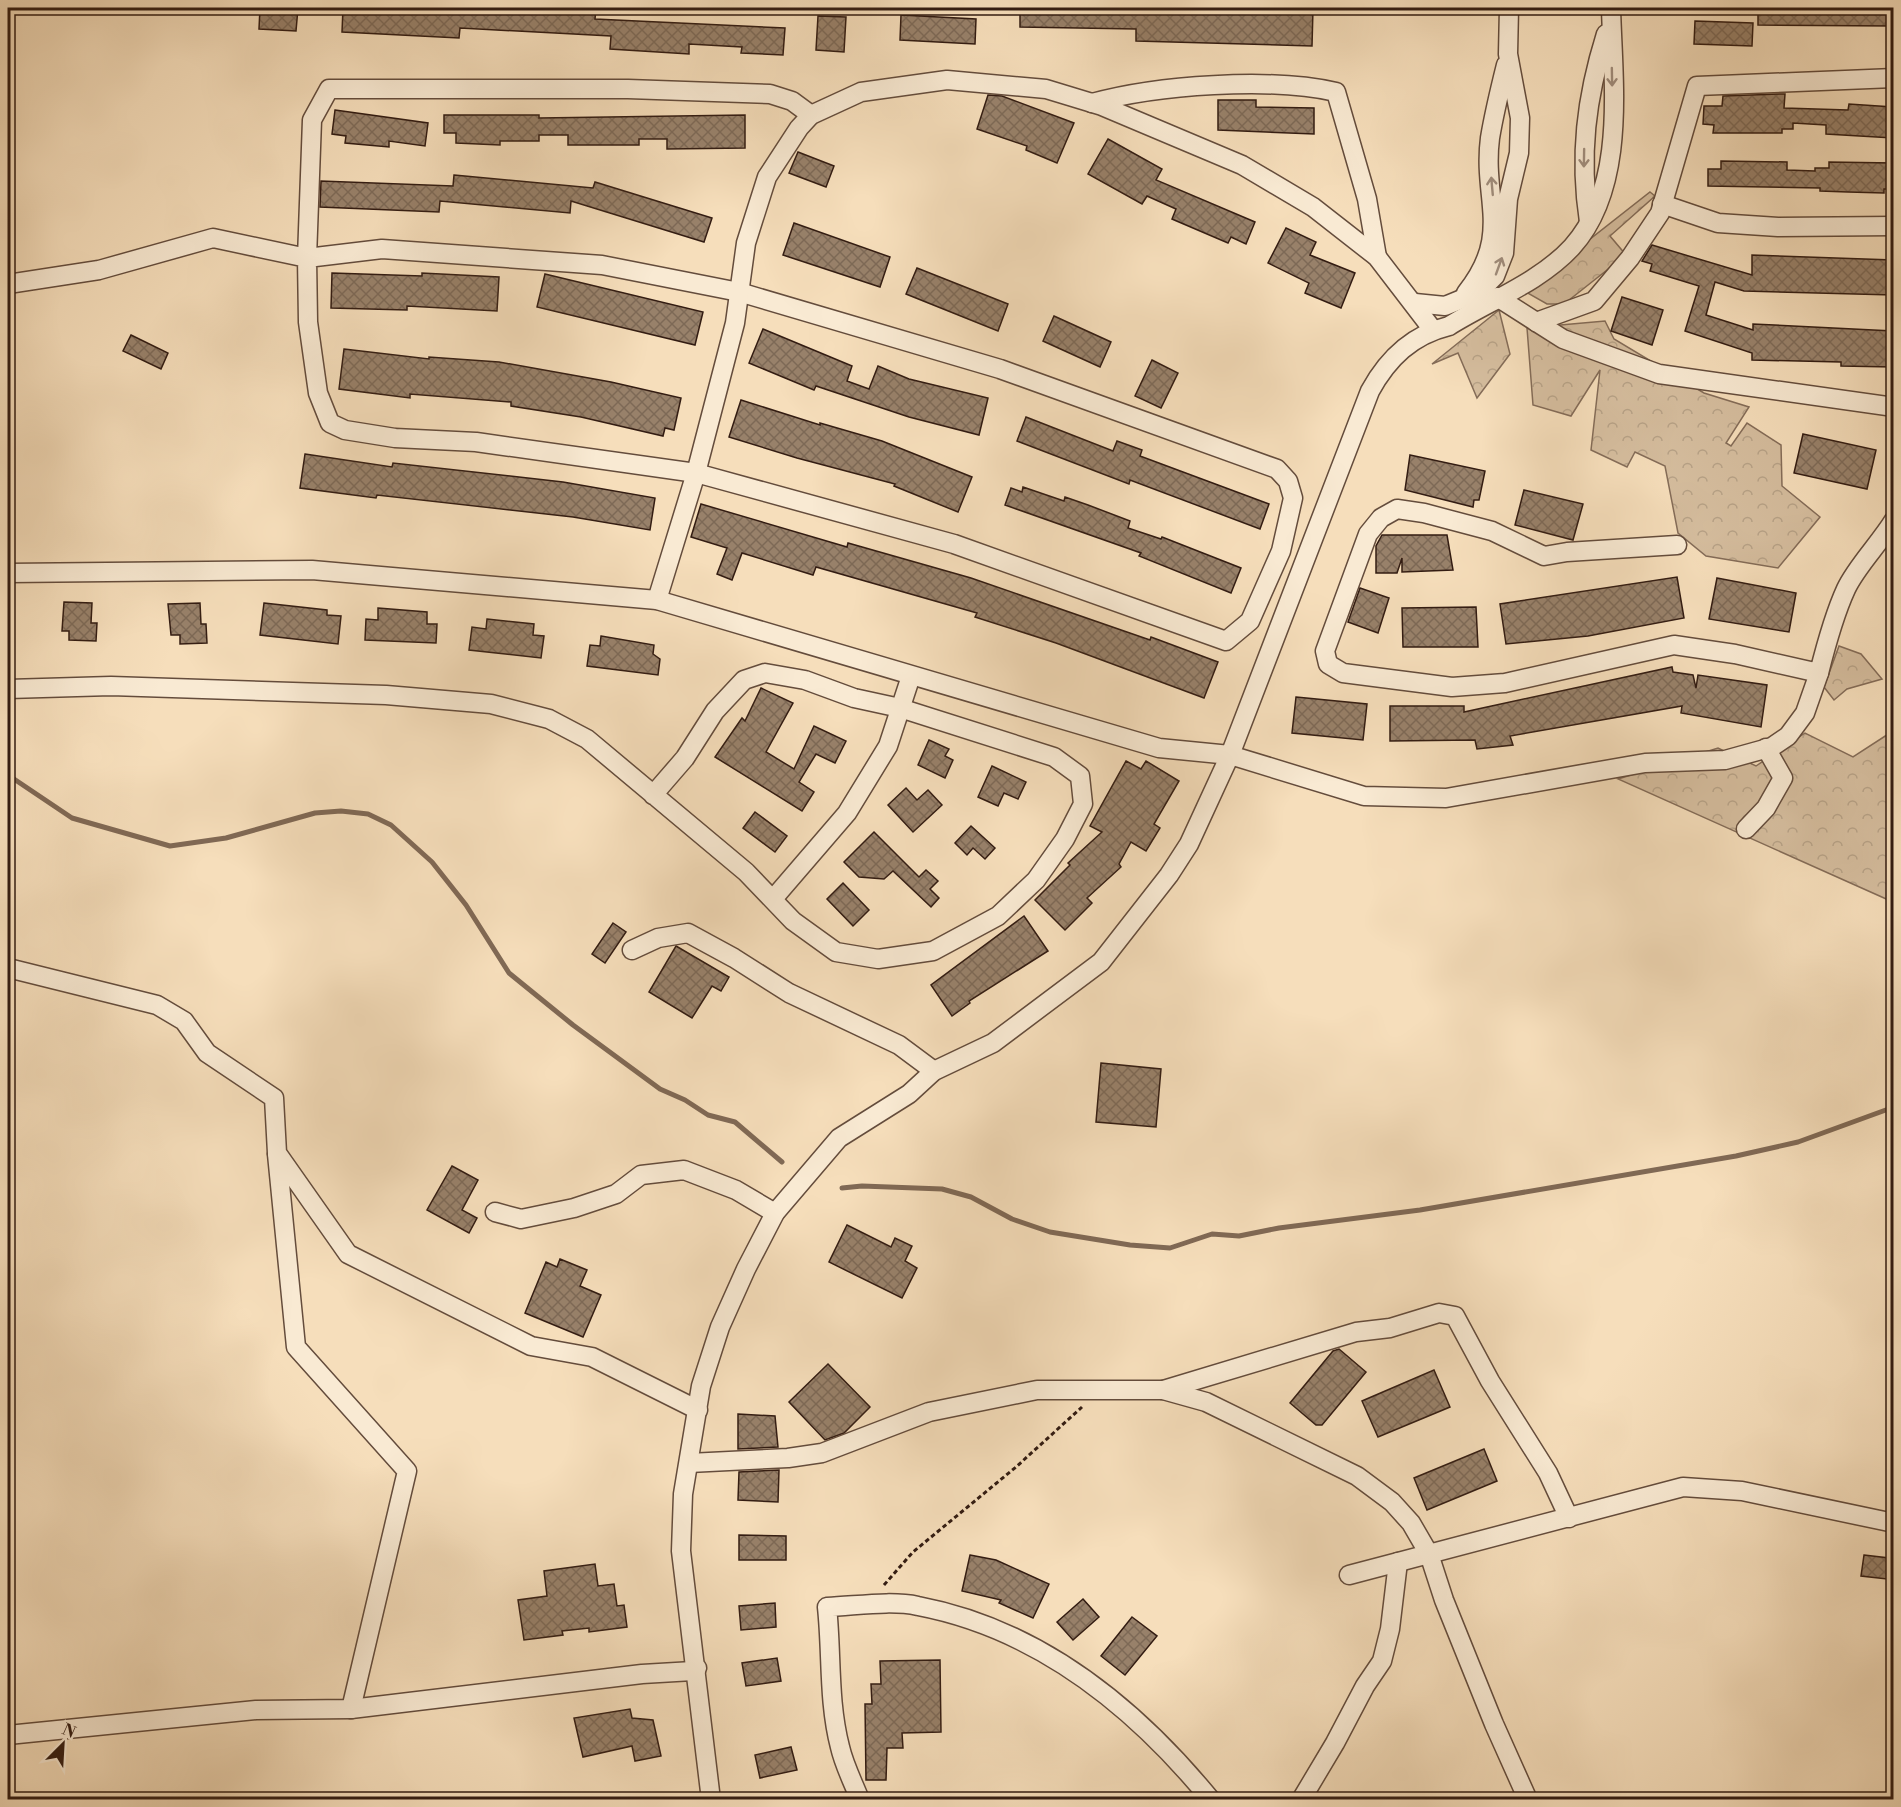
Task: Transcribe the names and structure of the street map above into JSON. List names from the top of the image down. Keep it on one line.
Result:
{"north":"top right"}
